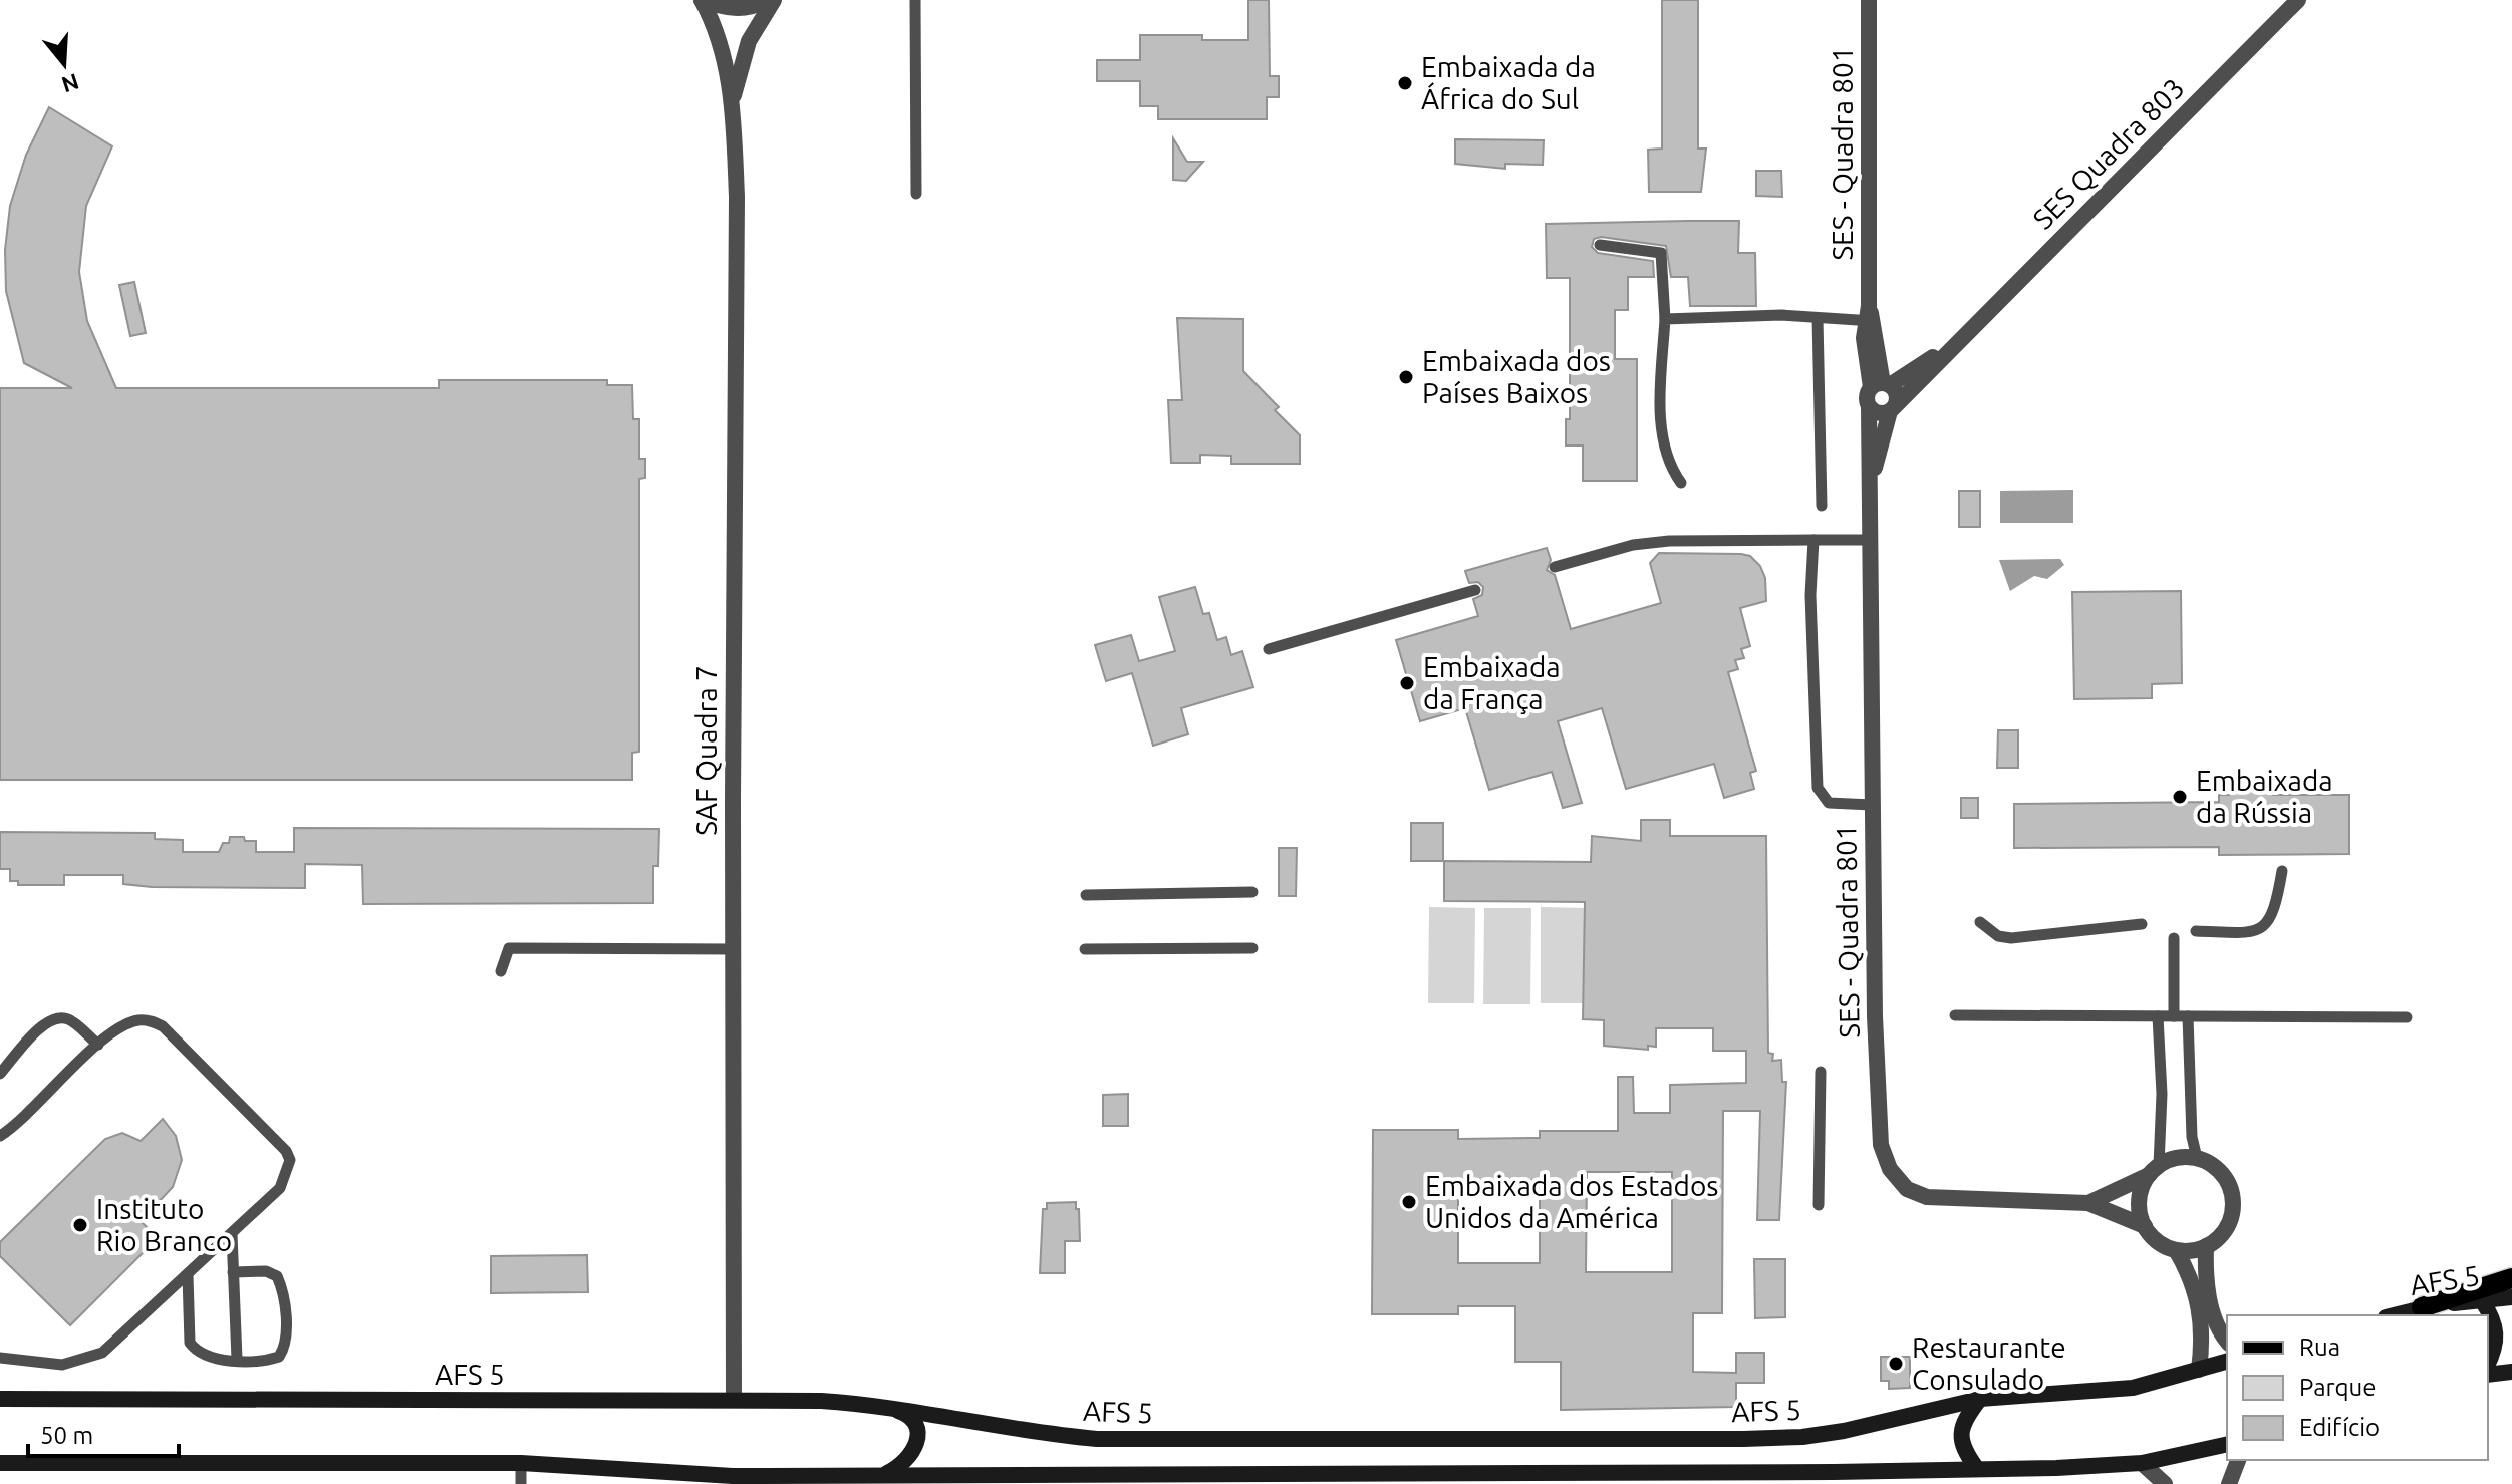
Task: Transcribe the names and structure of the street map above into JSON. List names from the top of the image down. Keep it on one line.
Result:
{"streets":{"main road":["AFS 5"],"street":["SES - Quadra 801","SES Quadra 803","SAF Quadra 7"]},"crossings":[["SES - Quadra 801","SES Quadra 803"],["SAF Quadra 7","AFS 5"]],"places":["Embaixada da África do Sul","Embaixada dos Países Baixos","Embaixada da França","Embaixada da Rússia","Embaixada dos Estados Unidos da América","Instituto Rio Branco","Restaurante Consulado"],"legend":["Rua","Parque","Edifício"],"scale_bar":"50 m","north":"bottom"}
